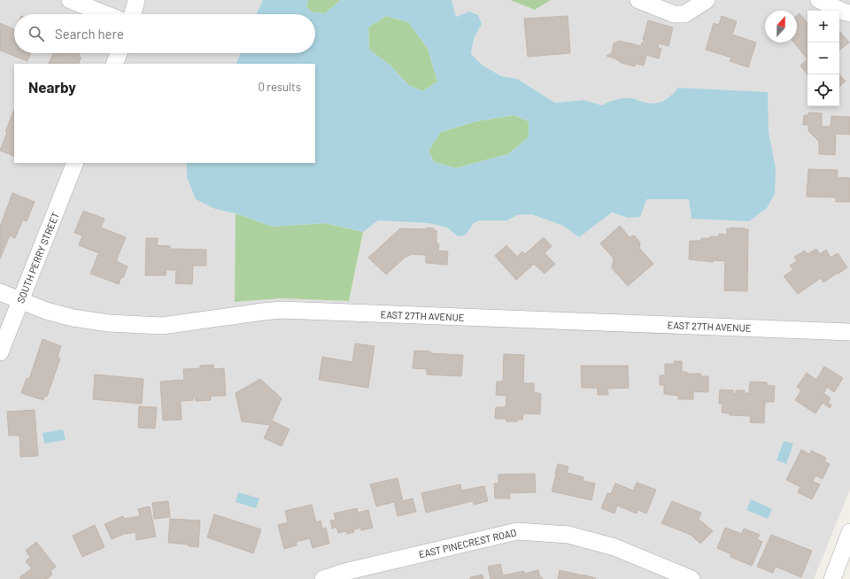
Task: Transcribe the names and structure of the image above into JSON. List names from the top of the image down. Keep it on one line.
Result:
{"streets":{"street":["SOUTH PERRY STREET","EAST 27TH AVENUE","EAST PINECREST ROAD"]},"crossings":[["SOUTH PERRY STREET","EAST 27TH AVENUE"]],"north":"top","page":{"map_buttons":["+","−"],"search":"Search here","heading":["Nearby","0 results"]}}
